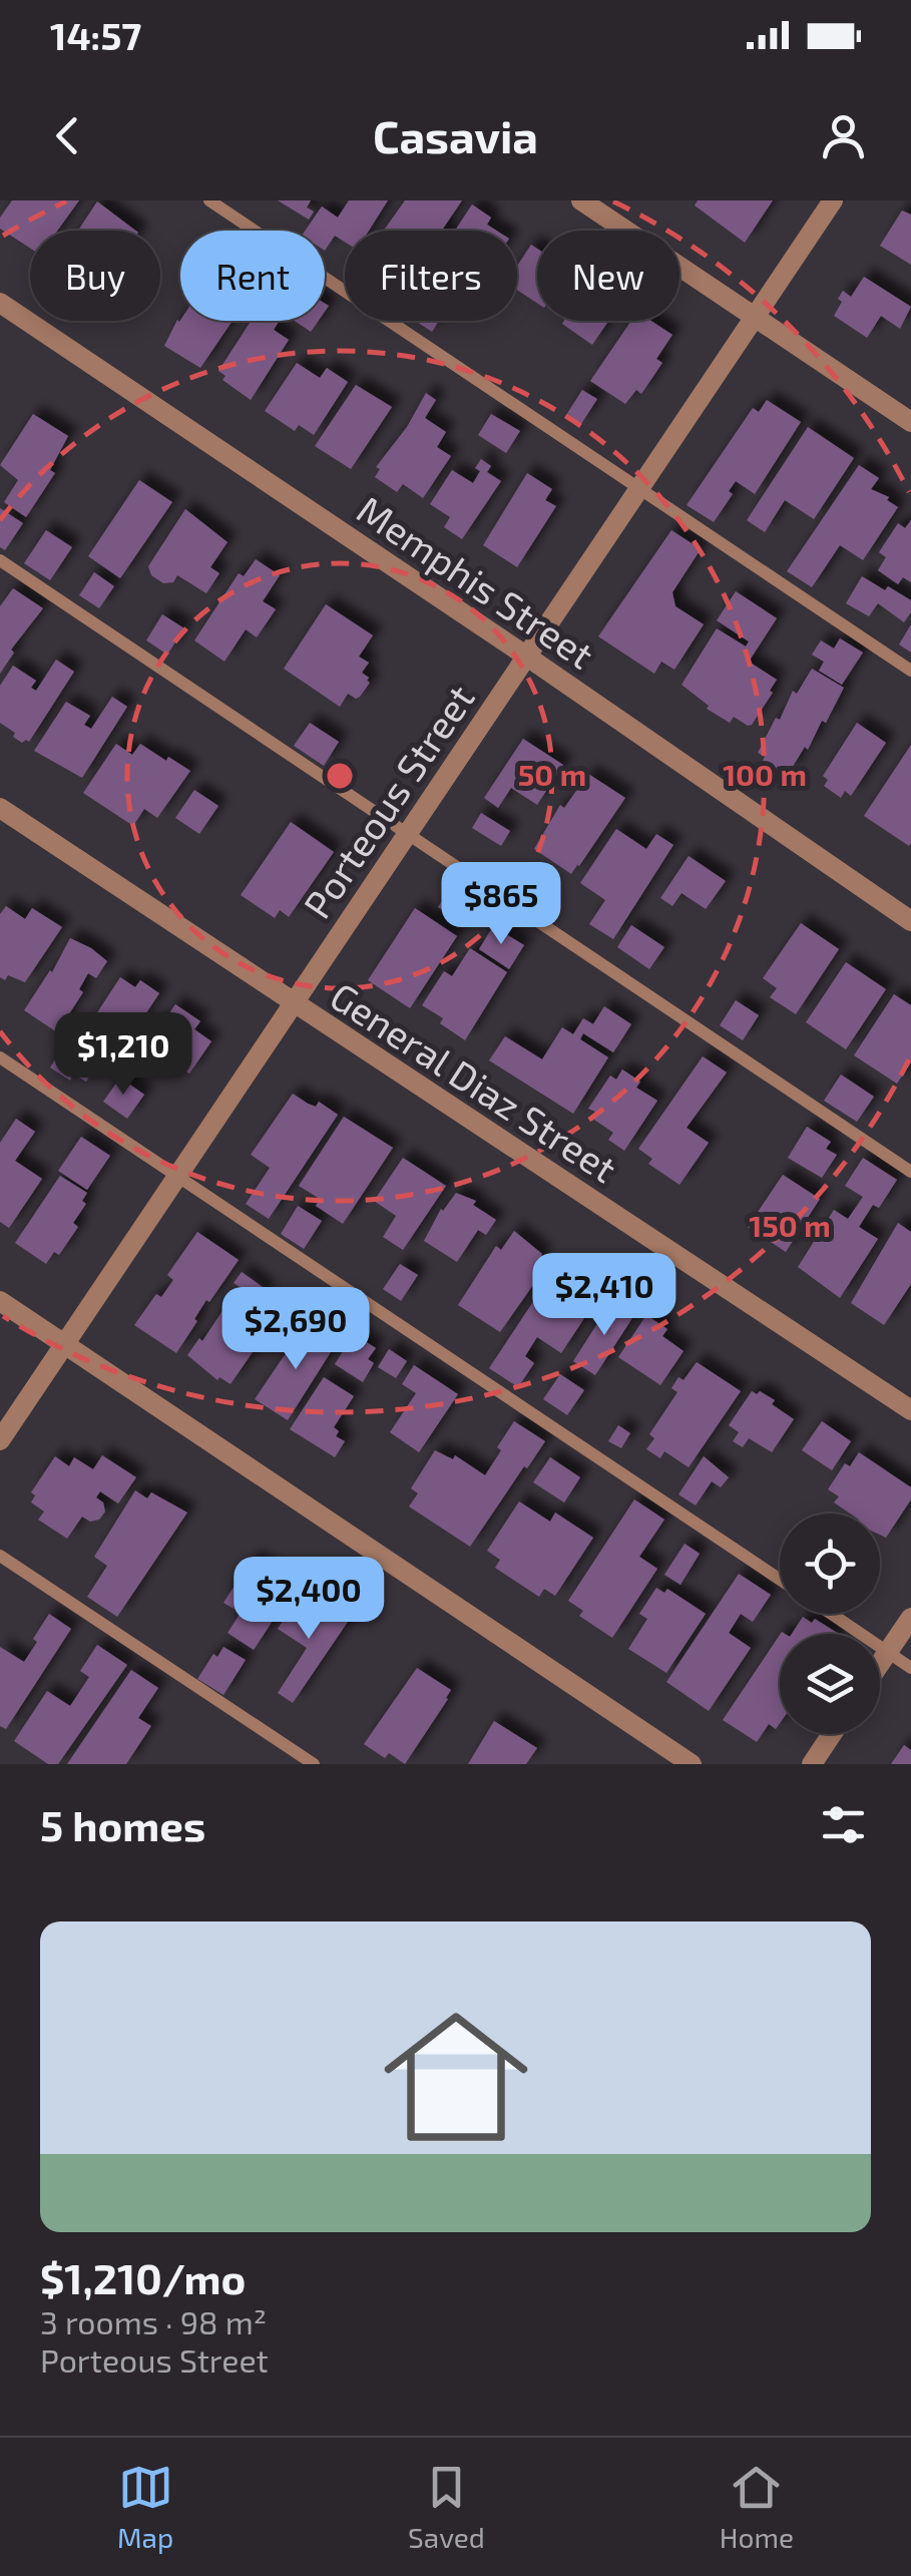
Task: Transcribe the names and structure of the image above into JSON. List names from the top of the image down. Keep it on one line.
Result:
{"streets":{"street":["Memphis Street","Porteous Street","General Diaz Street"]},"crossings":[["Memphis Street","Porteous Street"],["Porteous Street","General Diaz Street"]],"page":{"status":"14:57","header":"Casavia","chip":["Buy","Rent","Filters","New"],"price":["$865","$1,210","$2,410","$2,690","$2,400"],"heading":"5 homes","list":[{"name":"$1,210/mo","note":"3 rooms · 98 m² · Porteous Street"}],"tabs":["Map","Saved","Home"]},"rings":["50 m","100 m","150 m"]}
